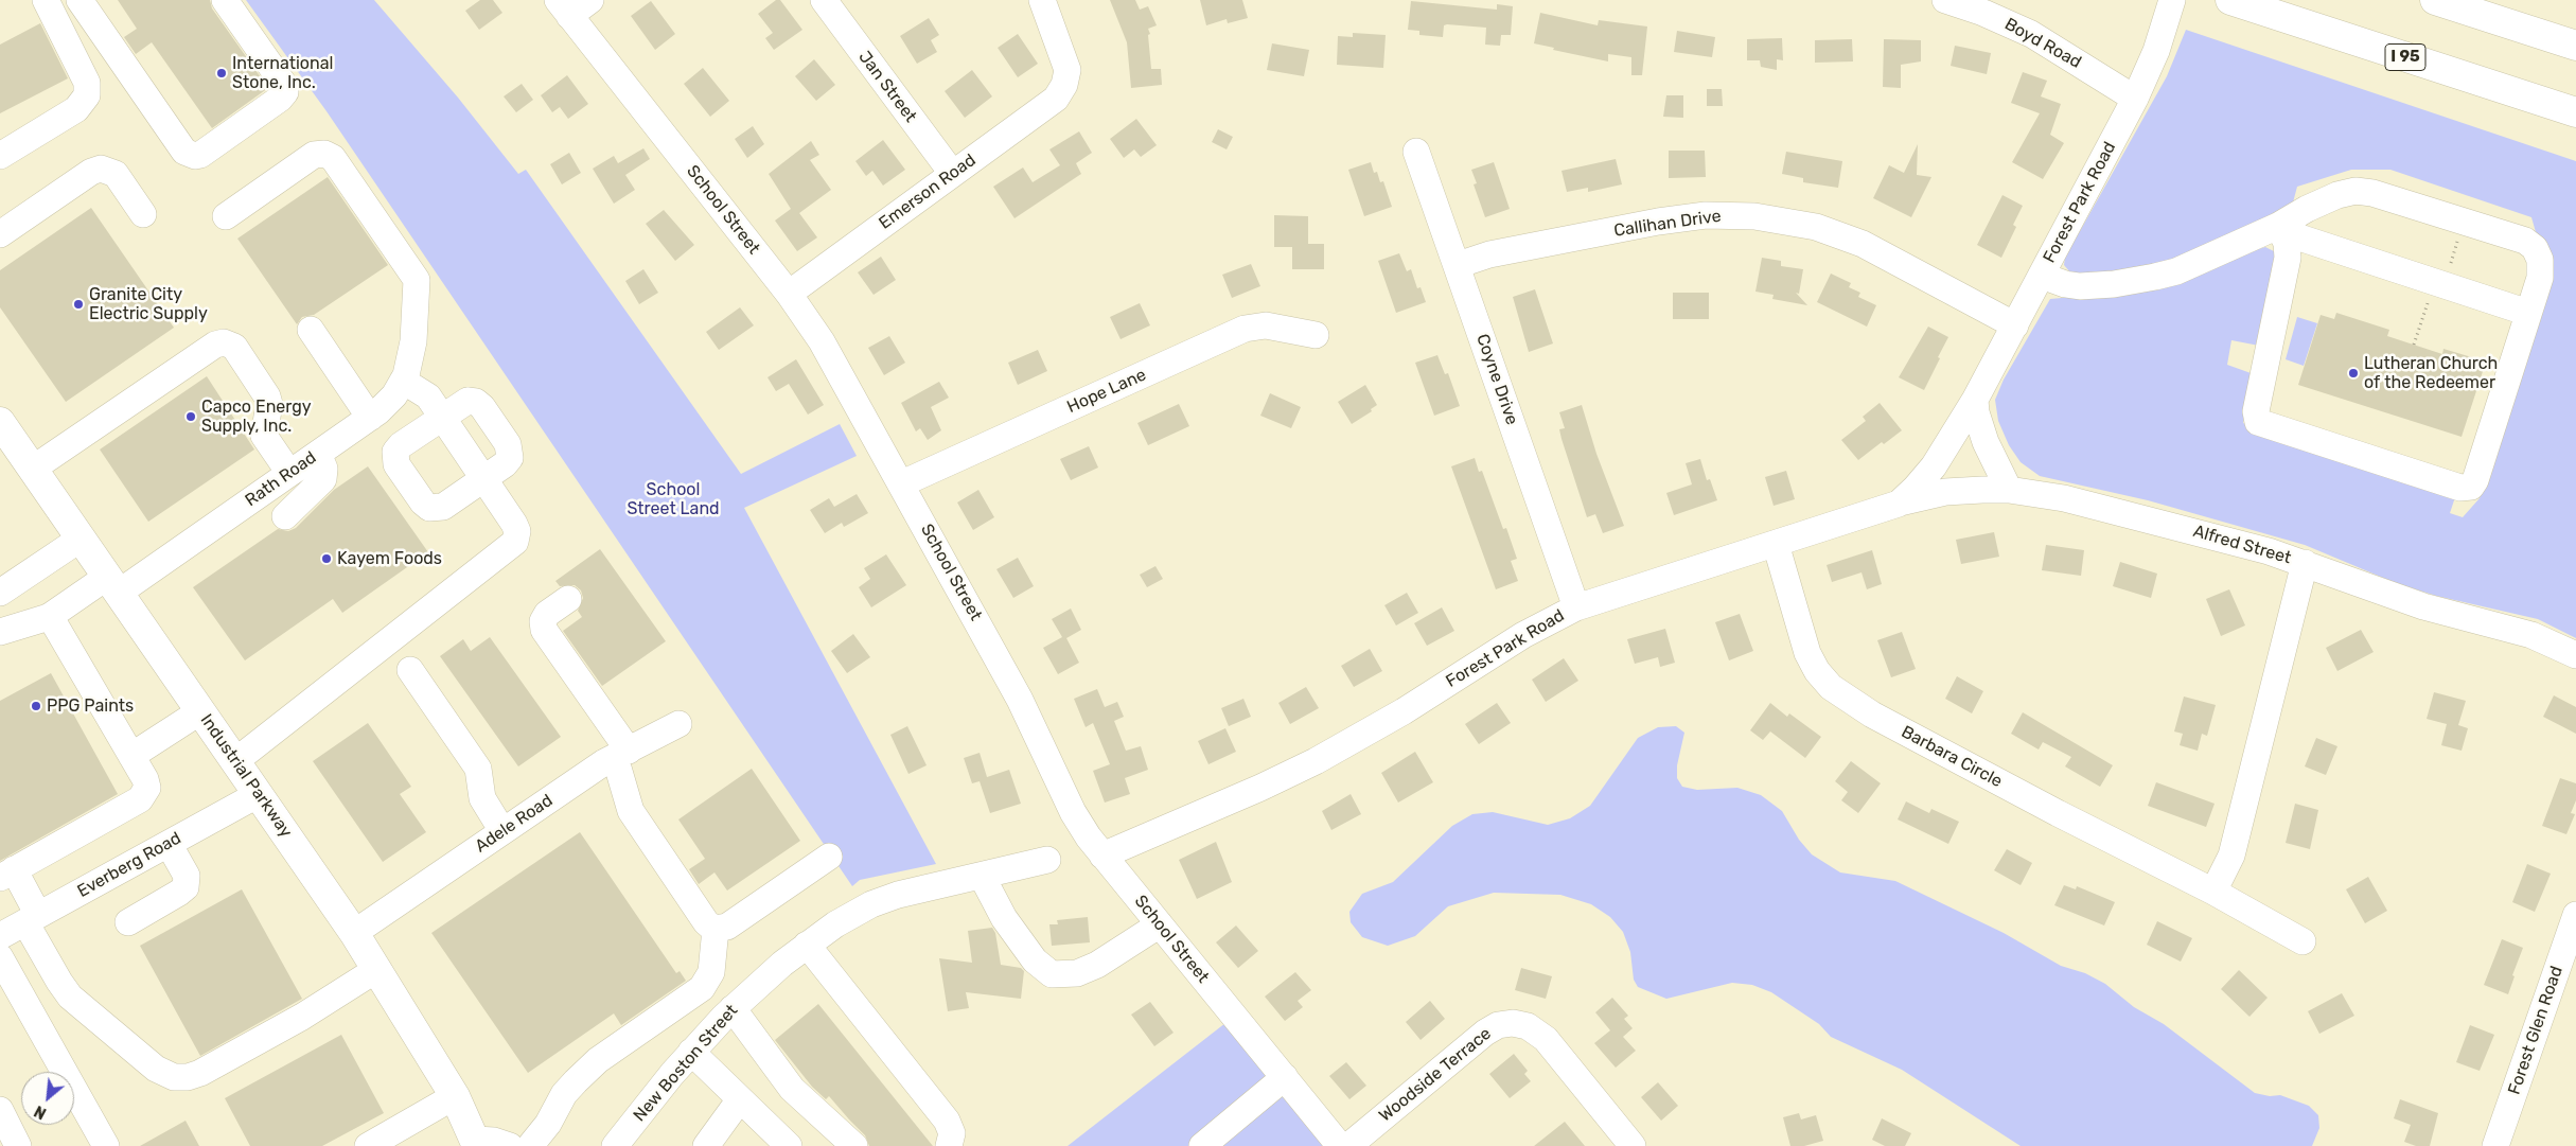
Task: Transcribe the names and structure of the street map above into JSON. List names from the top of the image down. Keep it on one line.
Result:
{"streets":{"main road":["I 95","Industrial Parkway"],"street":["Boyd Road","Jan Street","Emerson Road","Forest Park Road","School Street","Callihan Drive","Coyne Drive","Hope Lane","Rath Road","Alfred Street","Barbara Circle","Adele Road","Everberg Road","Forest Glen Road","New Boston Street","Woodside Terrace"]},"crossings":[["Boyd Road","Forest Park Road"],["Jan Street","Emerson Road"],["Emerson Road","School Street"],["Forest Park Road","School Street"],["Forest Park Road","Callihan Drive"],["Forest Park Road","Coyne Drive"],["Forest Park Road","Alfred Street"],["Forest Park Road","Barbara Circle"],["School Street","Hope Lane"],["School Street","Woodside Terrace"],["Callihan Drive","Coyne Drive"],["Rath Road","Industrial Parkway"],["Industrial Parkway","Adele Road"],["Industrial Parkway","Everberg Road"]],"parks":["School Street Land"],"places":["International Stone, Inc.","Granite City Electric Supply","Lutheran Church of the Redeemer","Capco Energy Supply, Inc.","Kayem Foods","PPG Paints"],"north":"bottom left"}
